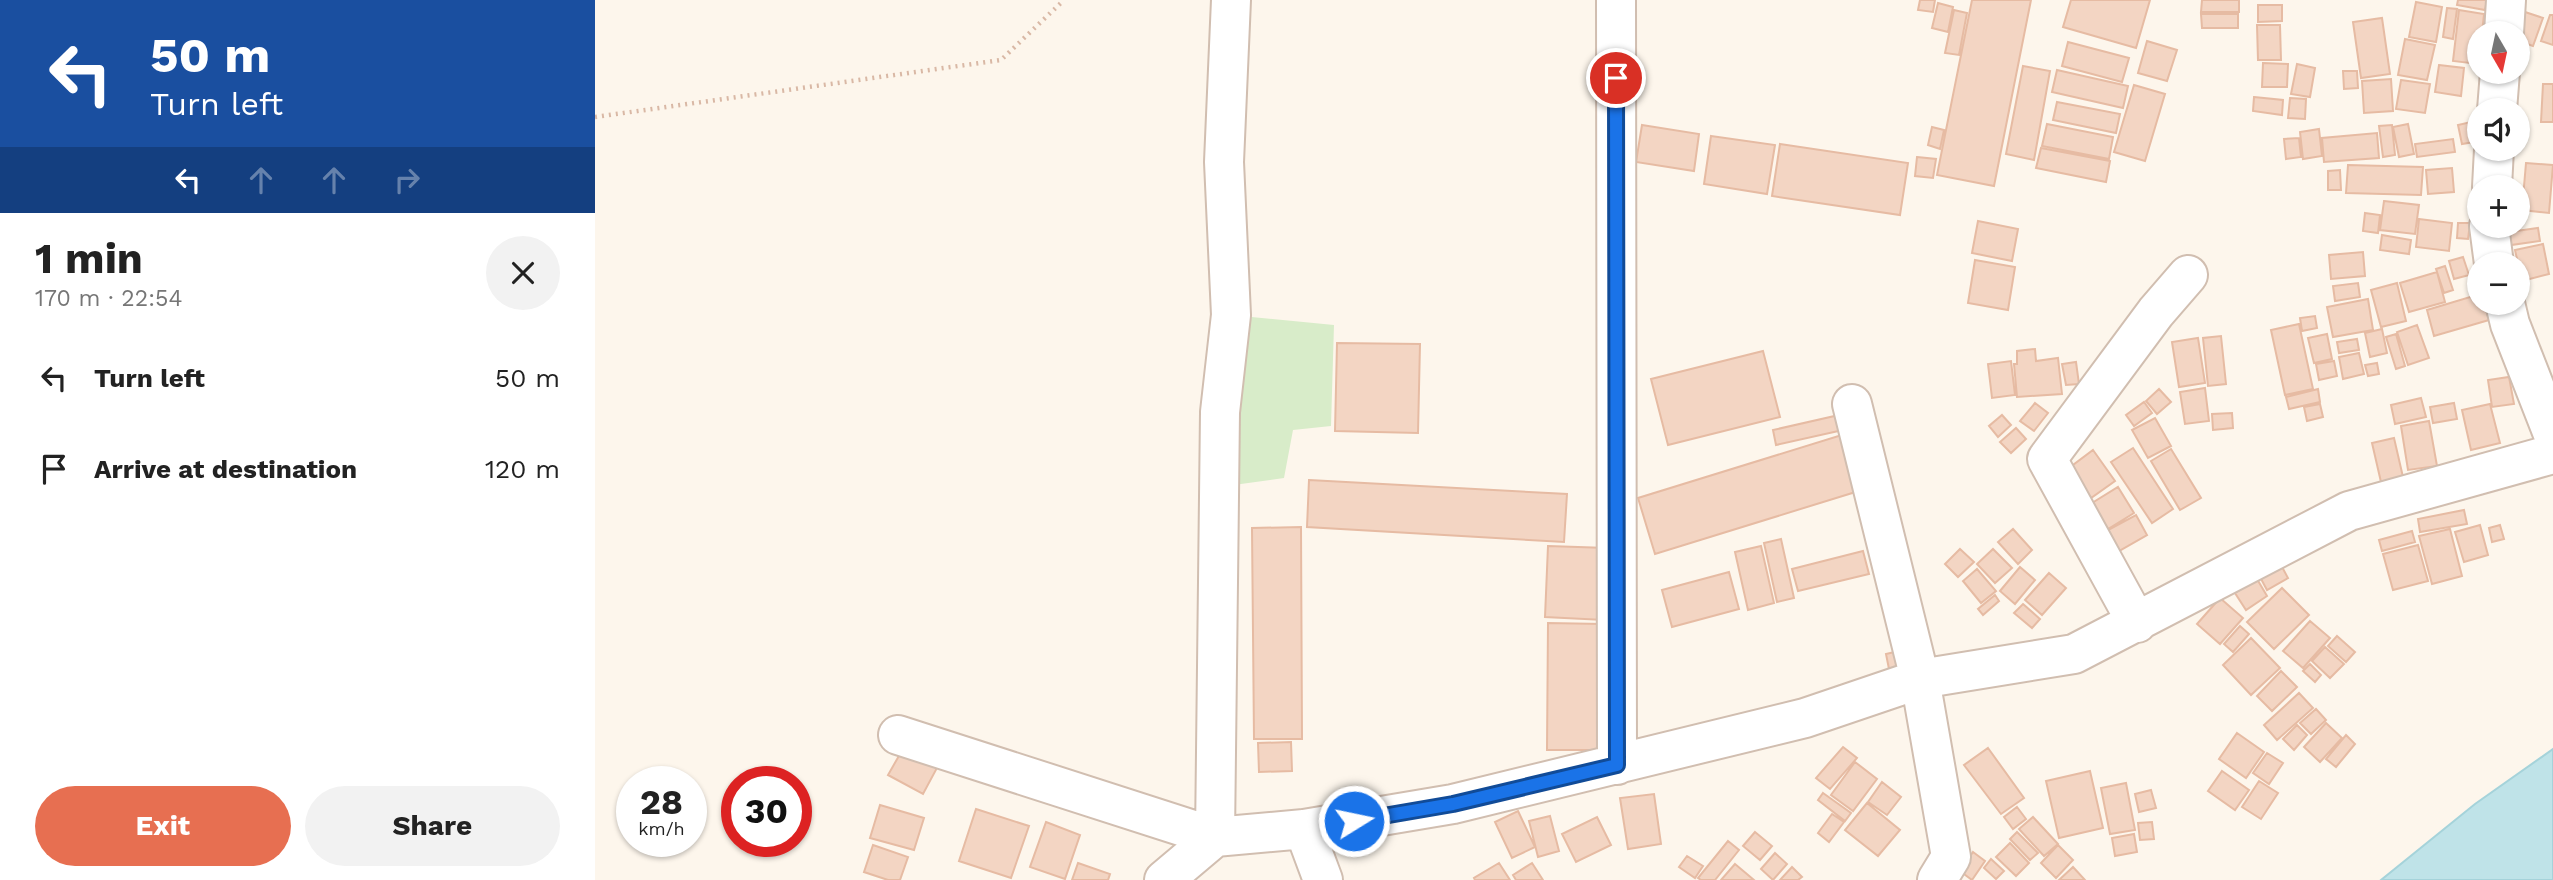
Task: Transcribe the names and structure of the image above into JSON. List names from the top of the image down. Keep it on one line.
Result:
{"north":"bottom","page":{"turn":["50 m","Turn left"],"map_buttons":["+","−"],"heading":["1 min","170 m · 22:54"],"list":[{"name":"Turn left","value":"50 m"},{"name":"Arrive at destination","value":"120 m"}],"speed":"28 km/h","limit":"30","buttons":["Exit","Share"]}}
